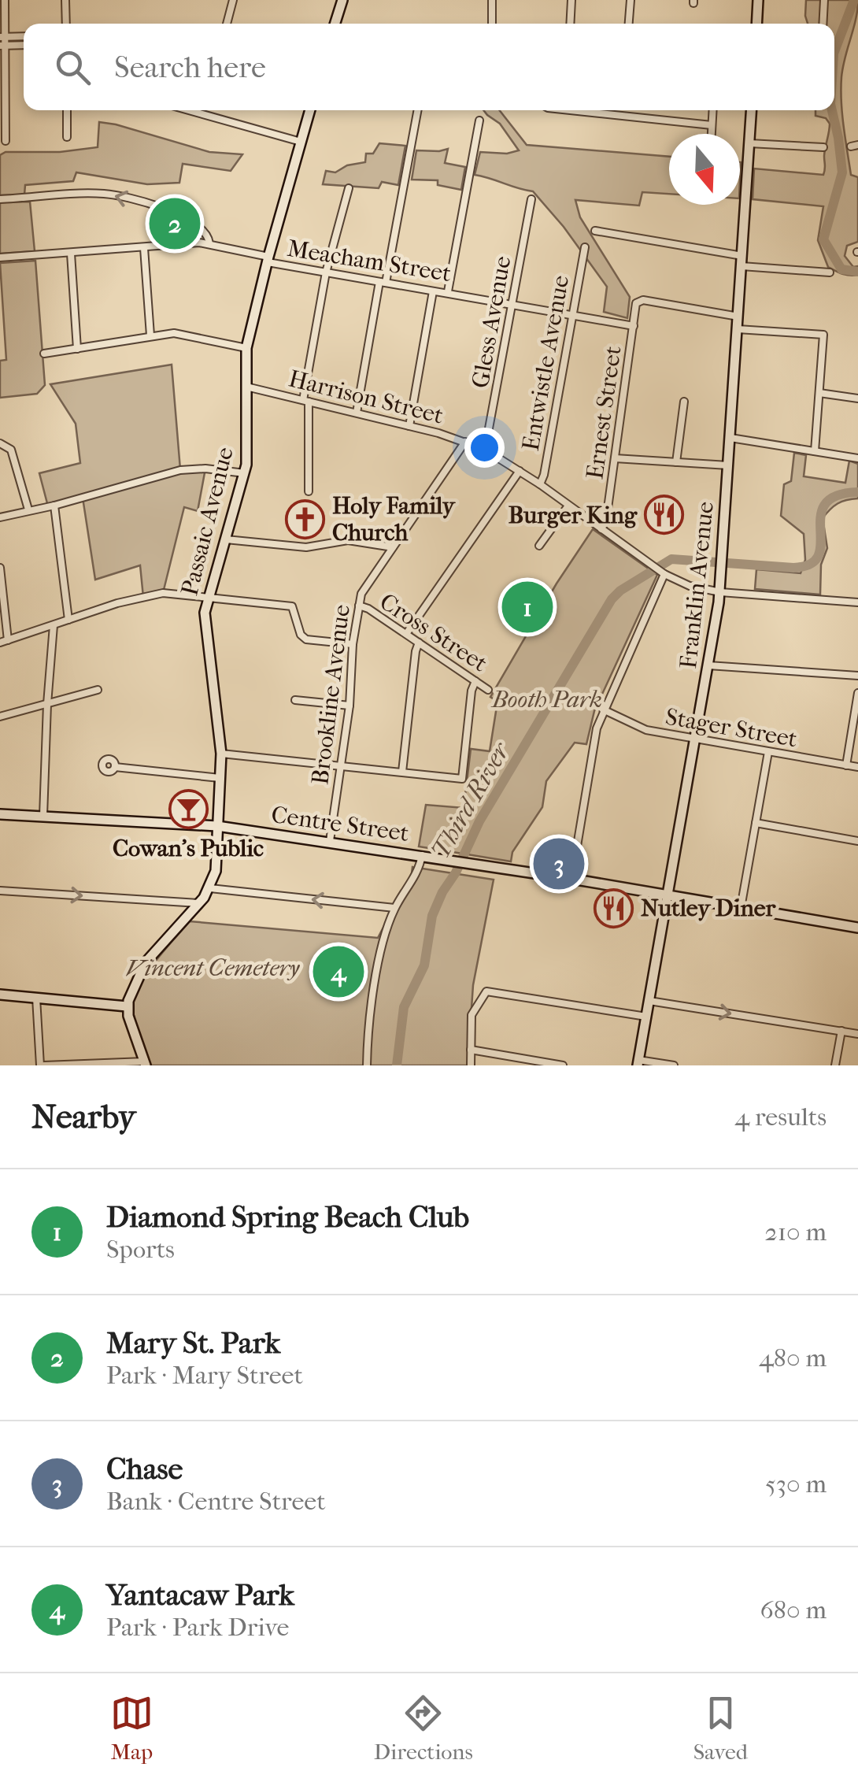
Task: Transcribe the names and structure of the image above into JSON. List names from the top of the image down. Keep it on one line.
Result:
{"streets":{"street":["Meacham Street","Gless Avenue","Entwistle Avenue","Harrison Street","Ernest Street","Passaic Avenue","Franklin Avenue","Cross Street","Brookline Avenue","Stager Street","Centre Street"]},"crossings":[["Meacham Street","Gless Avenue"],["Meacham Street","Entwistle Avenue"],["Meacham Street","Ernest Street"],["Meacham Street","Passaic Avenue"],["Gless Avenue","Harrison Street"],["Entwistle Avenue","Harrison Street"],["Harrison Street","Ernest Street"],["Harrison Street","Passaic Avenue"],["Harrison Street","Franklin Avenue"],["Harrison Street","Brookline Avenue"],["Ernest Street","Franklin Avenue"],["Passaic Avenue","Centre Street"],["Franklin Avenue","Stager Street"],["Franklin Avenue","Centre Street"],["Cross Street","Brookline Avenue"],["Brookline Avenue","Centre Street"]],"water":["Third River"],"parks":["Booth Park","Vincent Cemetery"],"places":{"restaurant":["Burger King","Nutley Diner"],"church":["Holy Family Church"],"bar":["Cowan's Public"]},"north":"bottom","page":{"search":"Search here","pins":["2","1","3","4"],"heading":["Nearby","4 results"],"list":[{"mark":"1","name":"Diamond Spring Beach Club","note":"Sports","value":"210 m"},{"mark":"2","name":"Mary St. Park","note":"Park · Mary Street","value":"480 m"},{"mark":"3","name":"Chase","note":"Bank · Centre Street","value":"530 m"},{"mark":"4","name":"Yantacaw Park","note":"Park · Park Drive","value":"680 m"}],"nav":["Map","Directions","Saved"]}}
